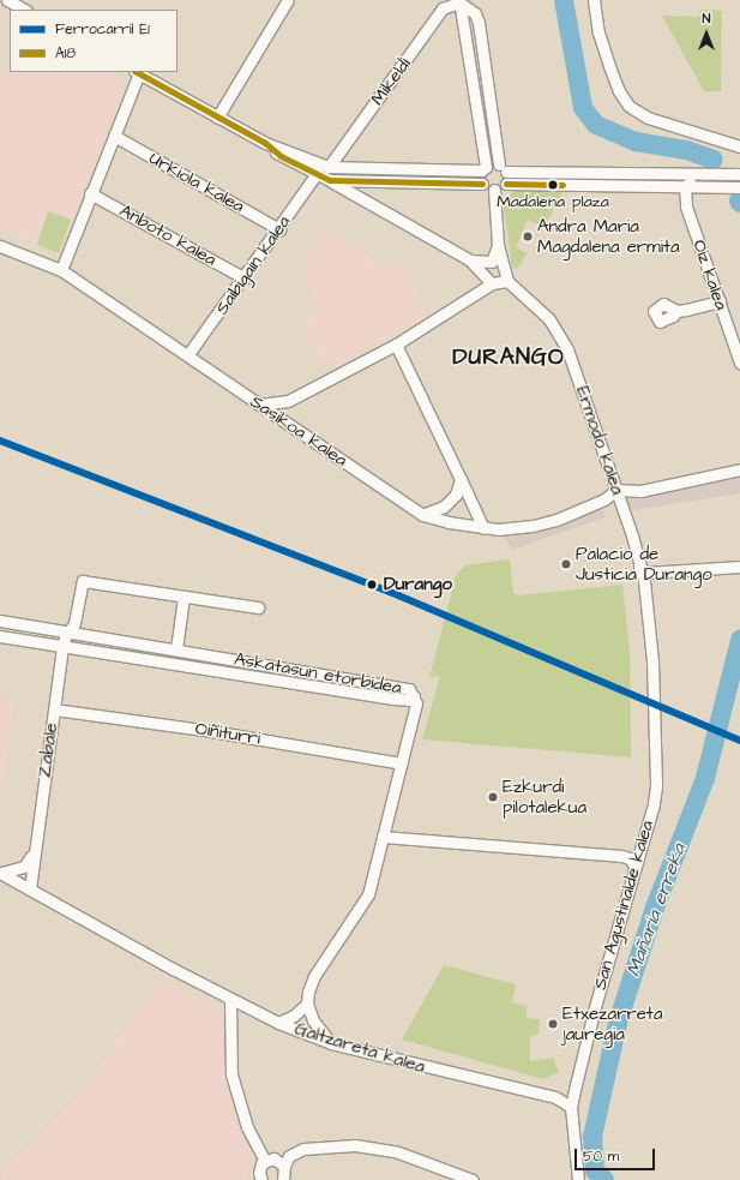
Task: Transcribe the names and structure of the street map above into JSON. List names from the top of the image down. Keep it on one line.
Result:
{"streets":{"street":["Mikeldi","Urkiola kalea","Anboto kalea","Saibigain kalea","Oiz kalea","Sasikoa kalea","Ermodo kalea","Askatasun etorbidea","Oiñiturri","Zabale","San Agustinalde kalea","Galtzareta kalea"]},"crossings":[["Urkiola kalea","Saibigain kalea"],["Anboto kalea","Saibigain kalea"],["Saibigain kalea","Sasikoa kalea"],["Sasikoa kalea","Ermodo kalea"],["Ermodo kalea","San Agustinalde kalea"],["Askatasun etorbidea","Zabale"],["Oiñiturri","Zabale"],["Zabale","Galtzareta kalea"],["San Agustinalde kalea","Galtzareta kalea"]],"districts":["DURANGO"],"water":["Mañaria erreka"],"places":["Madalena plaza","Andra Maria Magdalena ermita","Palacio de Justicia Durango","Durango","Ezkurdi pilotalekua","Etxezarreta jauregia"],"lines":["transit line A18","rail line E1"],"legend":["Ferrocarril E1","A18"],"scale_bar":"50 m","north":"top"}
